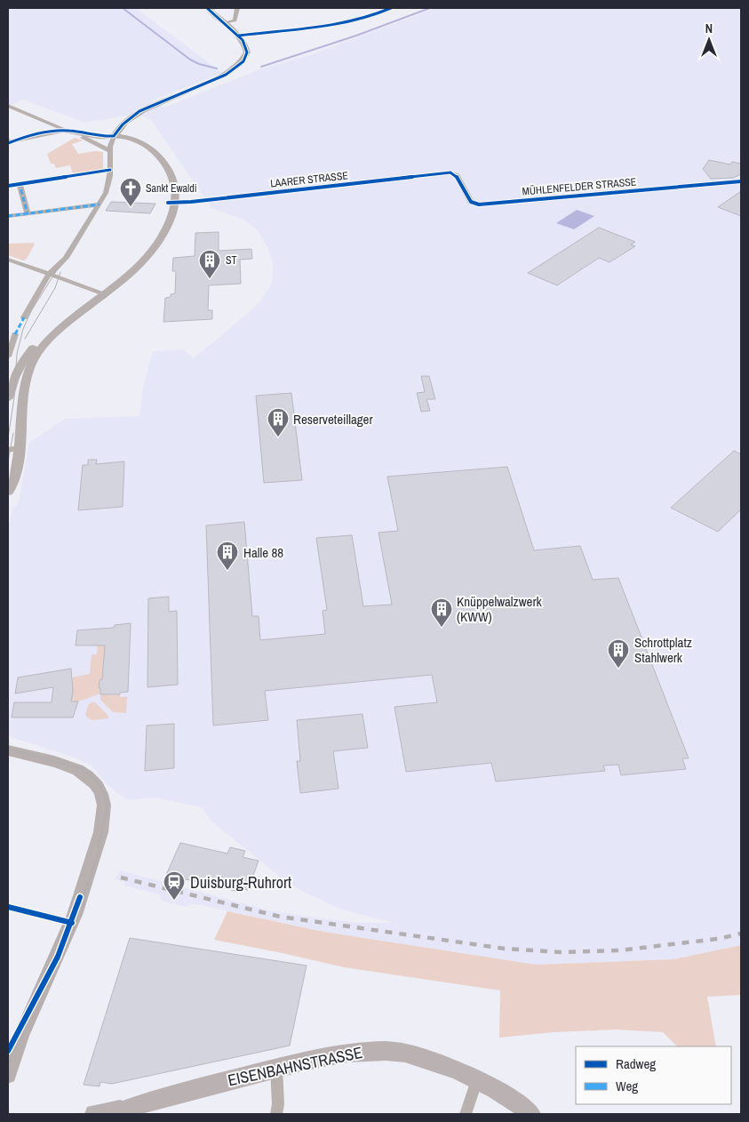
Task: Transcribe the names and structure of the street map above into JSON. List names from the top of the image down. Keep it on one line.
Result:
{"streets":{"main road":["EISENBAHNSTRASSE"],"street":["LAARER STRASSE","MÜHLENFELDER STRASSE"]},"crossings":[["LAARER STRASSE","MÜHLENFELDER STRASSE"]],"places":{"church":["Sankt Ewaldi"],"building":["ST","Reserveteillager","Halle 88","Knüppelwalzwerk (KWW)","Schrottplatz Stahlwerk"],"station":["Duisburg-Ruhrort"]},"legend":["Radweg","Weg"],"north":"top"}
